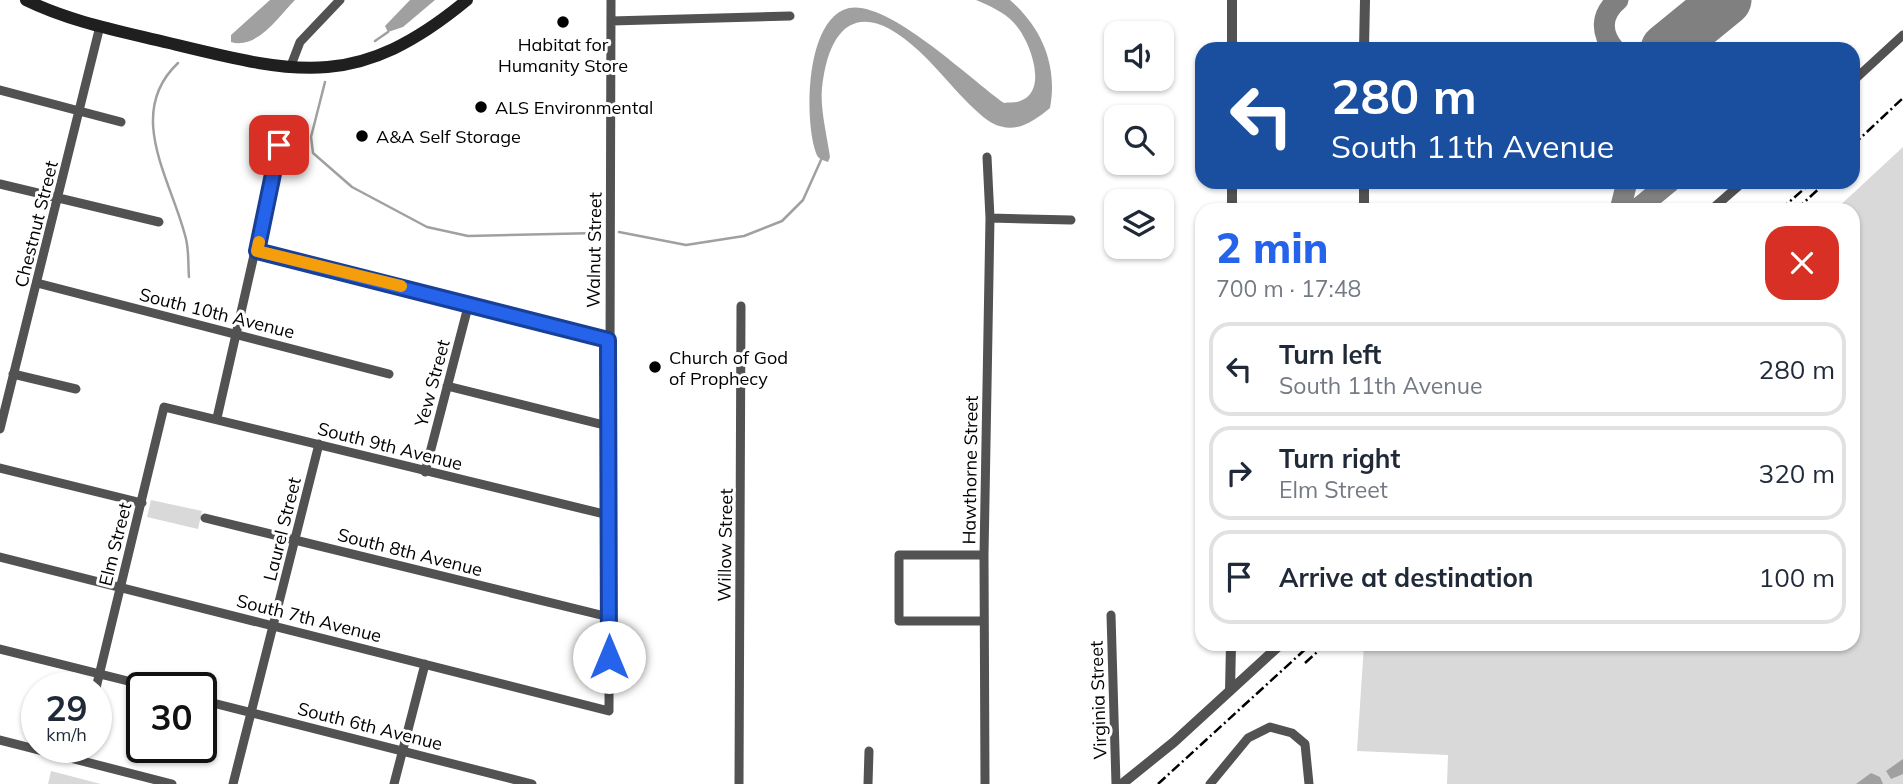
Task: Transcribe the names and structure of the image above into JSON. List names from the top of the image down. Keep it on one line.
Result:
{"streets":{"street":["Chestnut Street","Walnut Street","South 10th Avenue","Yew Street","South 9th Avenue","Hawthorne Street","Laurel Street","Elm Street","Willow Street","South 8th Avenue","South 7th Avenue","Virginia Street","South 6th Avenue"]},"crossings":[["Chestnut Street","South 10th Avenue"],["Walnut Street","South 9th Avenue"],["Walnut Street","South 8th Avenue"],["Walnut Street","South 7th Avenue"],["Yew Street","South 9th Avenue"],["South 9th Avenue","Laurel Street"],["South 9th Avenue","Elm Street"],["Laurel Street","South 8th Avenue"],["Laurel Street","South 7th Avenue"],["Laurel Street","South 6th Avenue"],["Elm Street","South 7th Avenue"]],"places":["Habitat for Humanity Store","ALS Environmental","A&A Self Storage","Church of God of Prophecy"],"page":{"turn":["280 m","South 11th Avenue"],"heading":["2 min","700 m · 17:48"],"list":[{"name":"Turn left","note":"South 11th Avenue","value":"280 m"},{"name":"Turn right","note":"Elm Street","value":"320 m"},{"name":"Arrive at destination","value":"100 m"}],"speed":"29 km/h","limit":"30"}}
